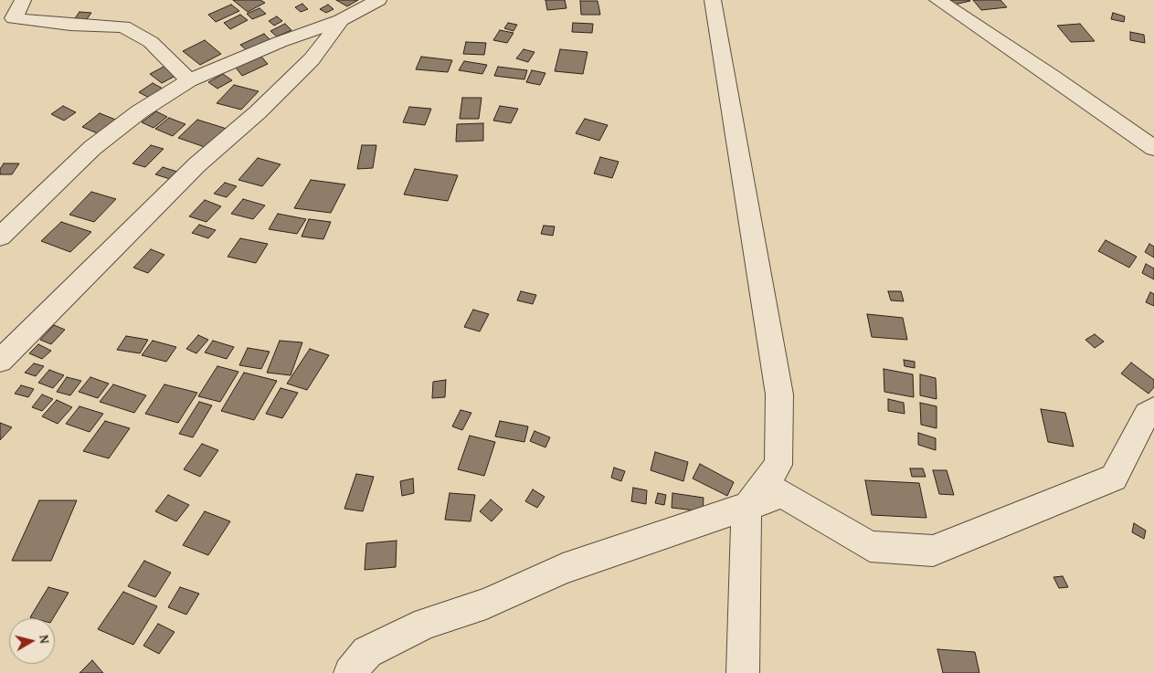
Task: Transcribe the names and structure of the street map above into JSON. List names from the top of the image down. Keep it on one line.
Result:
{"north":"right"}
